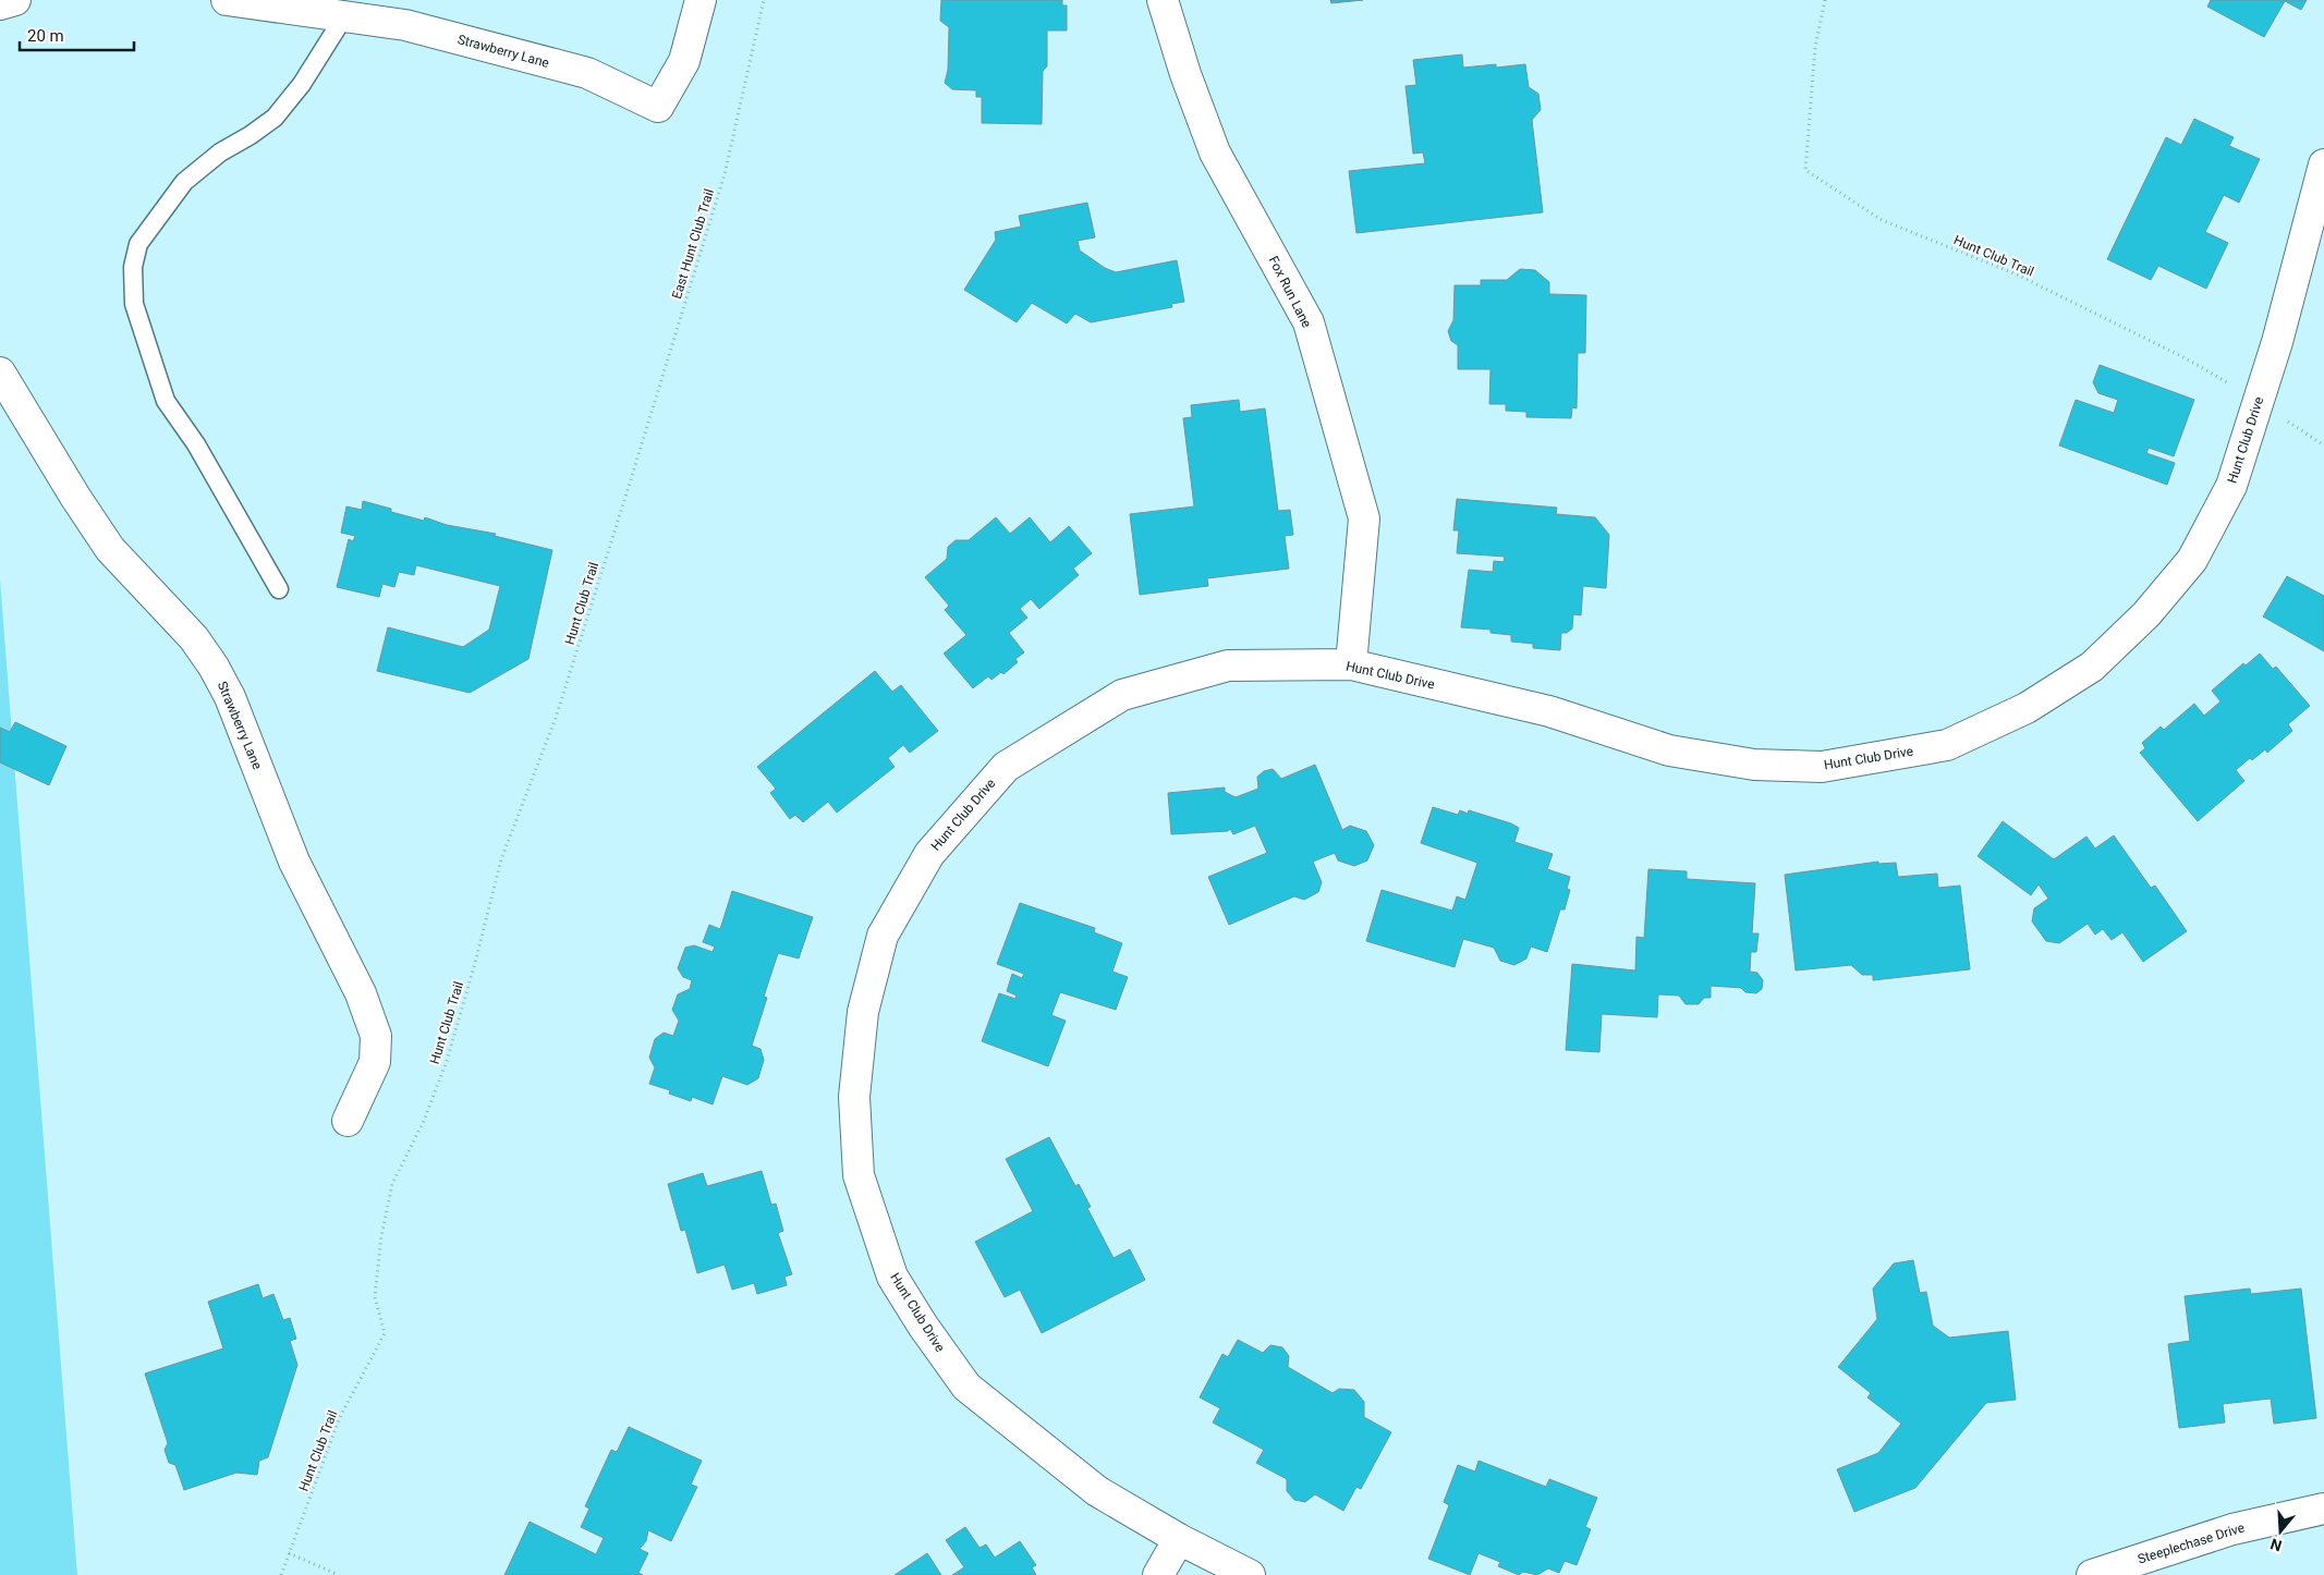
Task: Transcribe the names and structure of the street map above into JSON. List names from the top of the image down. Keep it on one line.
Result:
{"streets":{"street":["Strawberry Lane","Fox Run Lane","Hunt Club Drive","Steeplechase Drive"],"path":["East Hunt Club Trail","Hunt Club Trail"]},"crossings":[["East Hunt Club Trail","Hunt Club Trail"],["Hunt Club Trail","Hunt Club Drive"],["Fox Run Lane","Hunt Club Drive"]],"scale_bar":"20 m","north":"bottom"}
